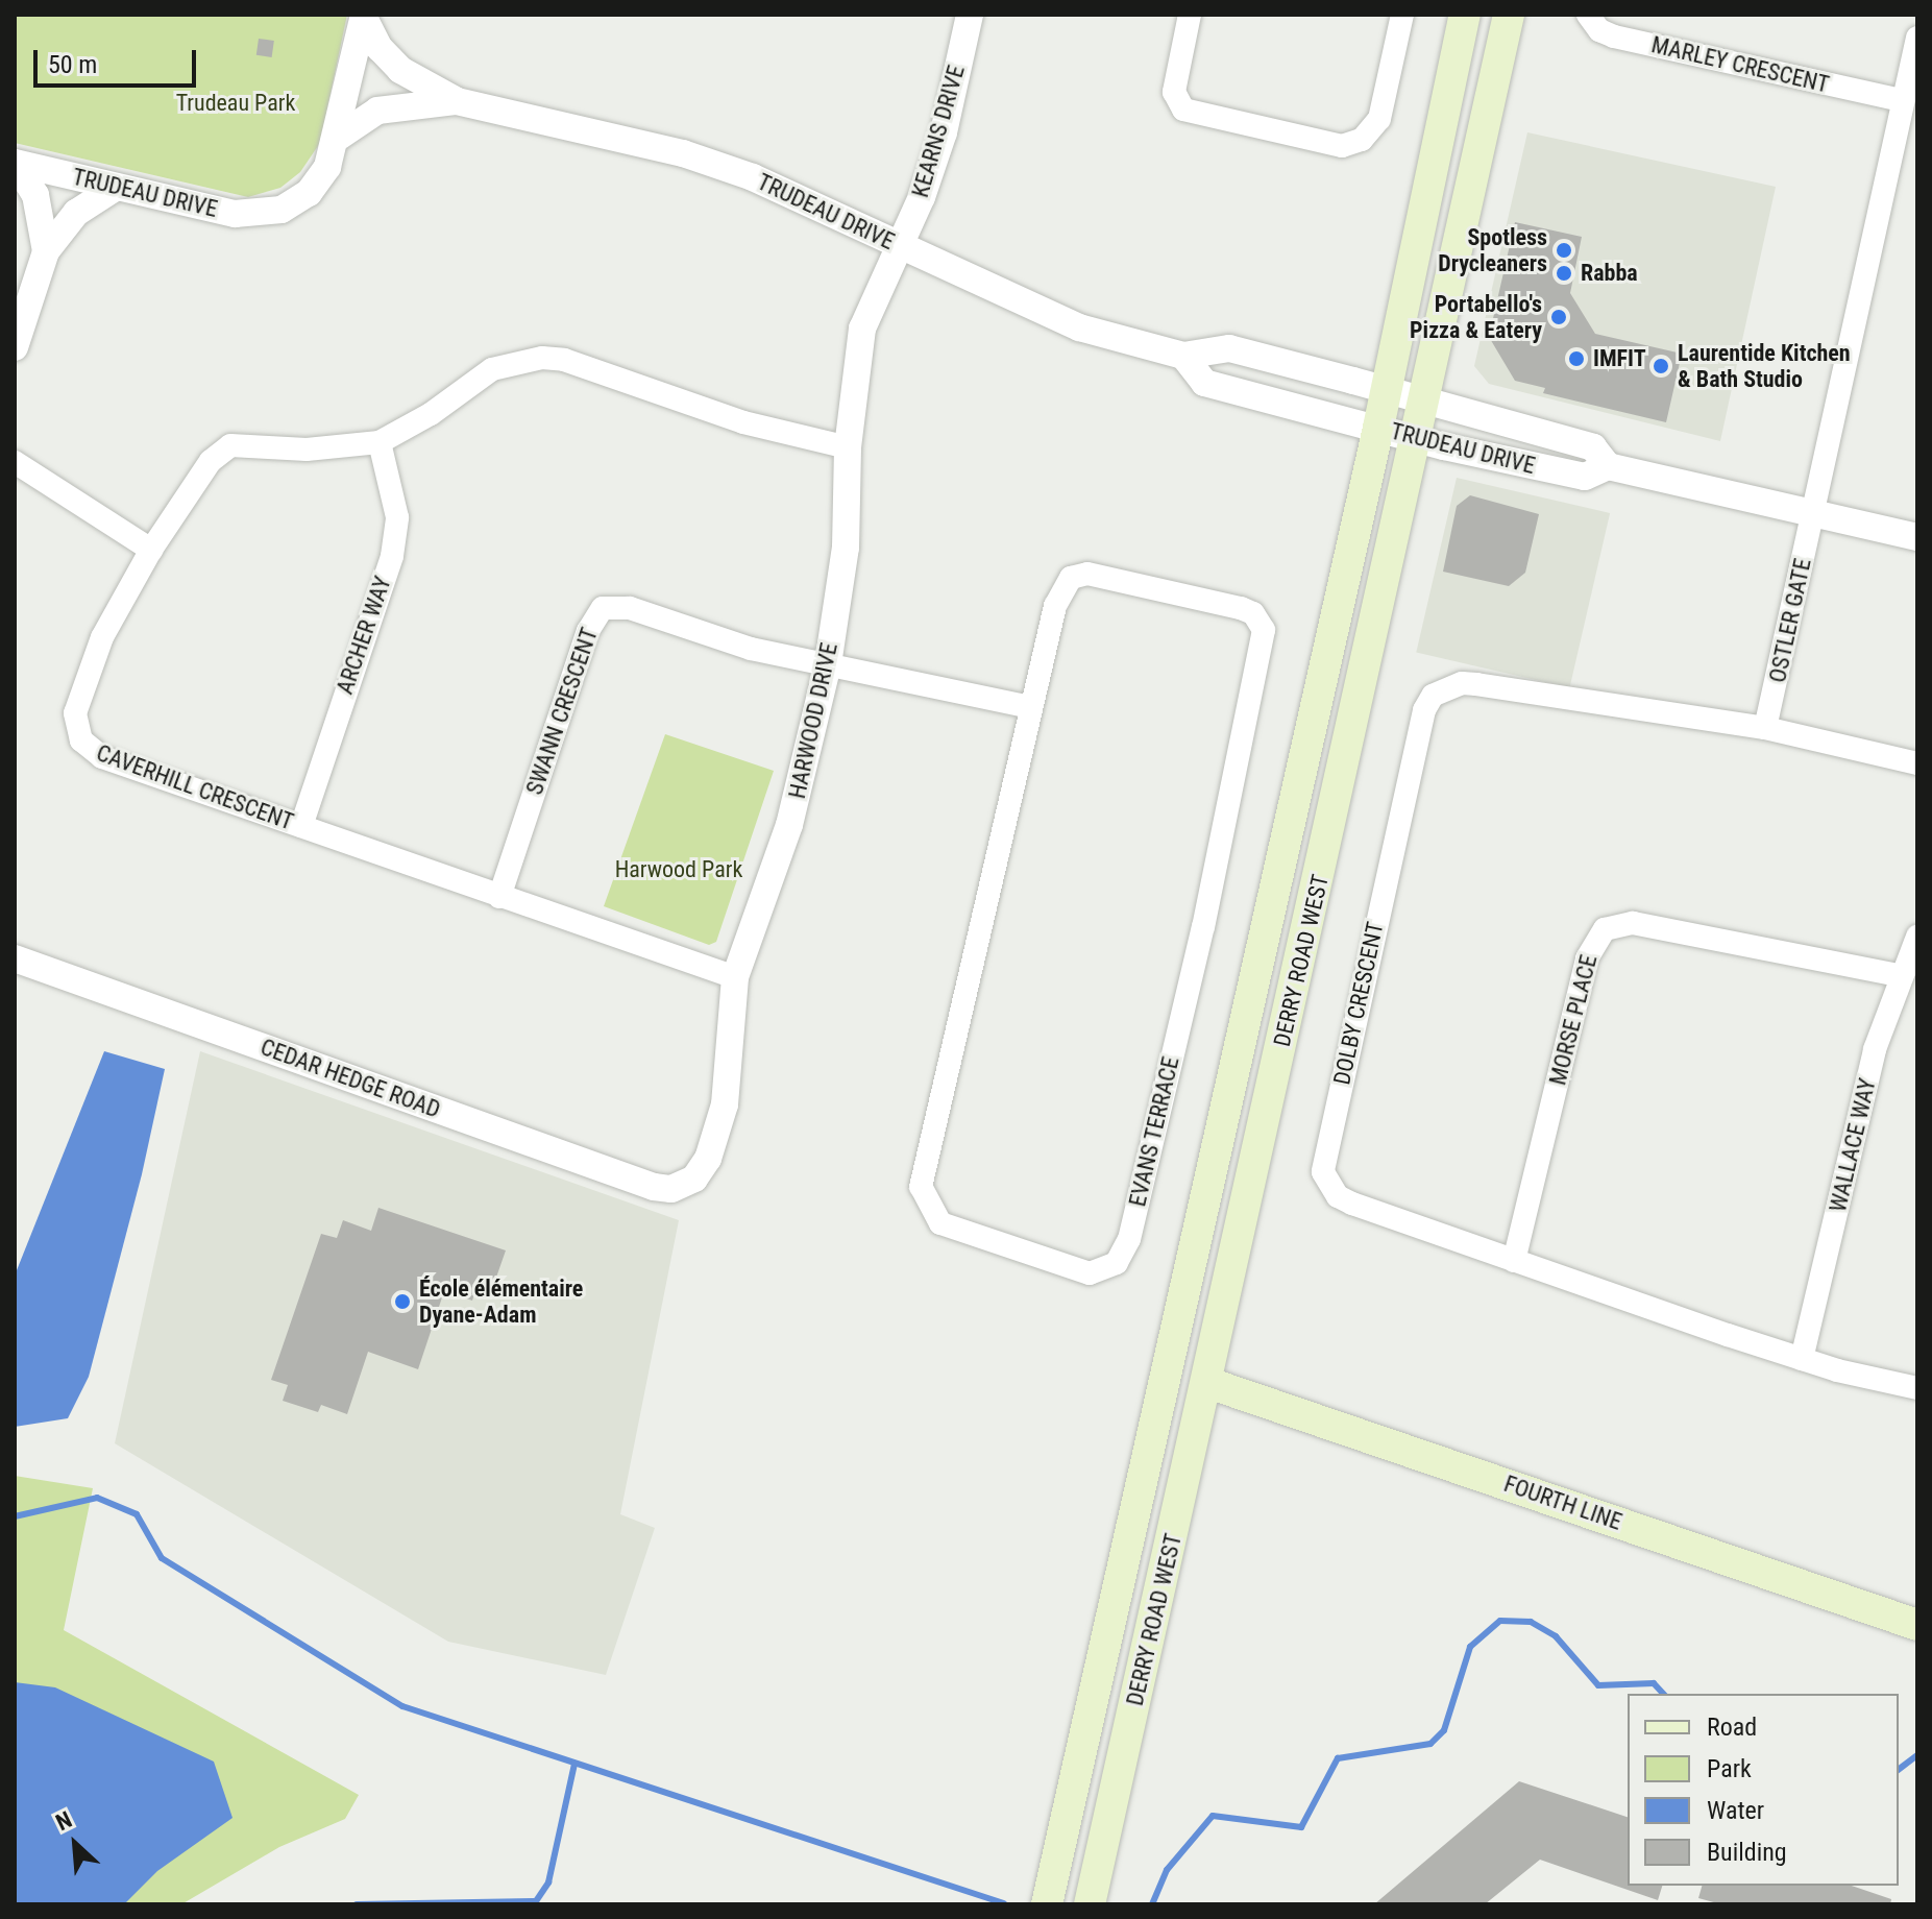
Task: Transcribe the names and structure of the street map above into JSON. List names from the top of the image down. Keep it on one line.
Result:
{"streets":{"main road":["DERRY ROAD WEST","FOURTH LINE"],"street":["MARLEY CRESCENT","KEARNS DRIVE","TRUDEAU DRIVE","OSTLER GATE","ARCHER WAY","SWANN CRESCENT","HARWOOD DRIVE","CAVERHILL CRESCENT","DOLBY CRESCENT","MORSE PLACE","CEDAR HEDGE ROAD","EVANS TERRACE","WALLACE WAY"]},"crossings":[["MARLEY CRESCENT","OSTLER GATE"],["KEARNS DRIVE","TRUDEAU DRIVE"],["KEARNS DRIVE","HARWOOD DRIVE"],["TRUDEAU DRIVE","OSTLER GATE"],["TRUDEAU DRIVE","HARWOOD DRIVE"],["TRUDEAU DRIVE","DERRY ROAD WEST"],["OSTLER GATE","DOLBY CRESCENT"],["ARCHER WAY","CAVERHILL CRESCENT"],["SWANN CRESCENT","HARWOOD DRIVE"],["SWANN CRESCENT","CAVERHILL CRESCENT"],["HARWOOD DRIVE","CAVERHILL CRESCENT"],["HARWOOD DRIVE","CEDAR HEDGE ROAD"],["DERRY ROAD WEST","FOURTH LINE"],["DOLBY CRESCENT","MORSE PLACE"],["DOLBY CRESCENT","WALLACE WAY"],["MORSE PLACE","WALLACE WAY"]],"parks":["Trudeau Park","Harwood Park"],"places":["Spotless Drycleaners","Rabba","Portabello's Pizza & Eatery","IMFIT","Laurentide Kitchen & Bath Studio","École élémentaire Dyane-Adam"],"legend":["Road","Park","Water","Building"],"scale_bar":"50 m","north":"top left"}
